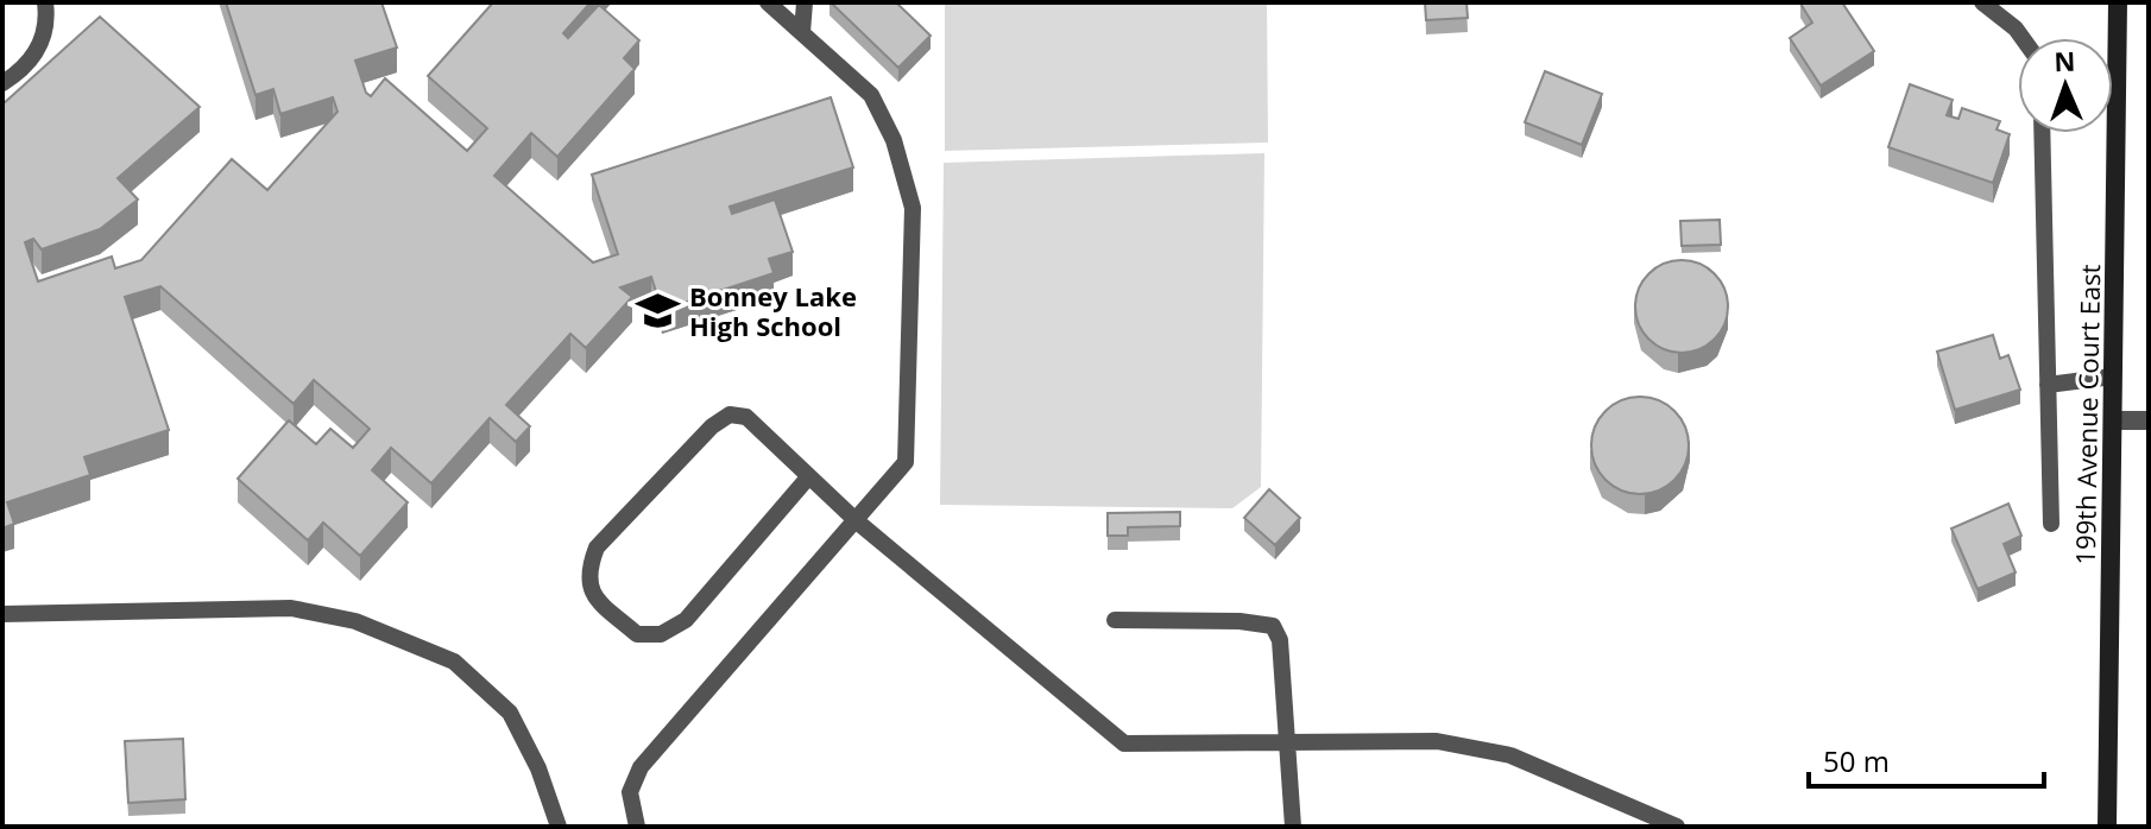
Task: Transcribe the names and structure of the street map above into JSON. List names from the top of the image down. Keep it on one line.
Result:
{"streets":{"main road":["199th Avenue Court East"]},"places":{"school or university":["Bonney Lake High School"]},"scale_bar":"50 m","north":"top"}
